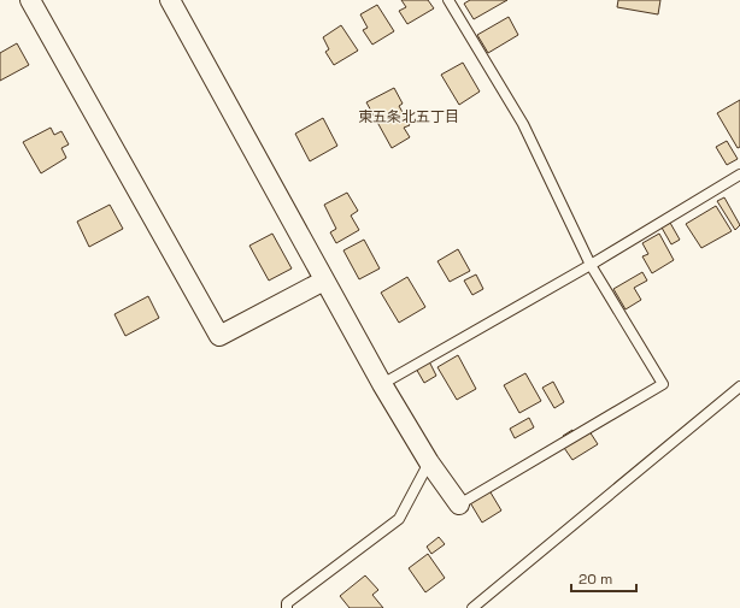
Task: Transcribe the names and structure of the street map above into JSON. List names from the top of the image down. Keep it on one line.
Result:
{"districts":["東五条北五丁目"],"scale_bar":"20 m"}
